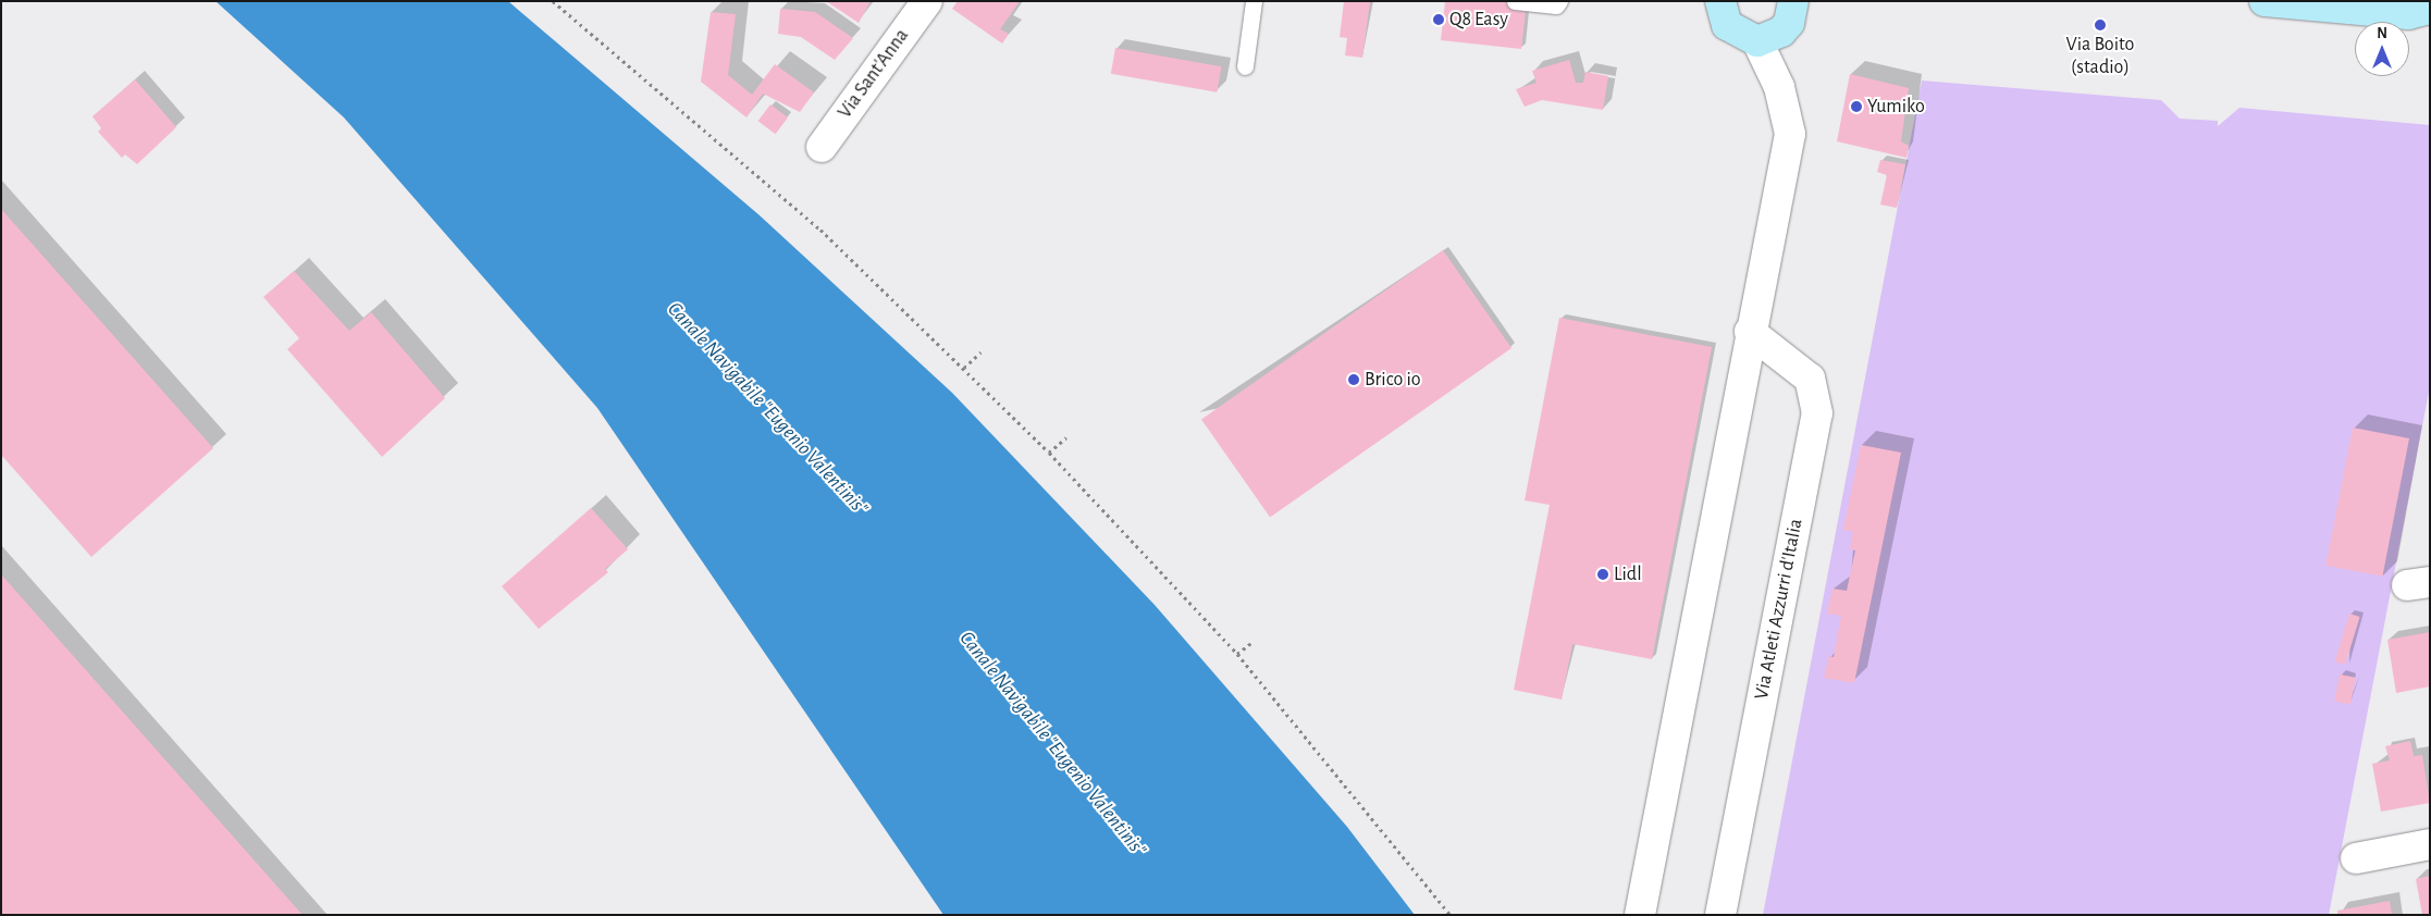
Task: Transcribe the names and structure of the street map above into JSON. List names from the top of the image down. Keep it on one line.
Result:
{"streets":{"street":["Via Sant'Anna","Via Atleti Azzurri d'Italia"]},"water":["Canale Navigabile \"Eugenio Valentinis\""],"places":["Q8 Easy","Via Boito (stadio)","Yumiko","Brico io","Lidl"],"north":"top"}
